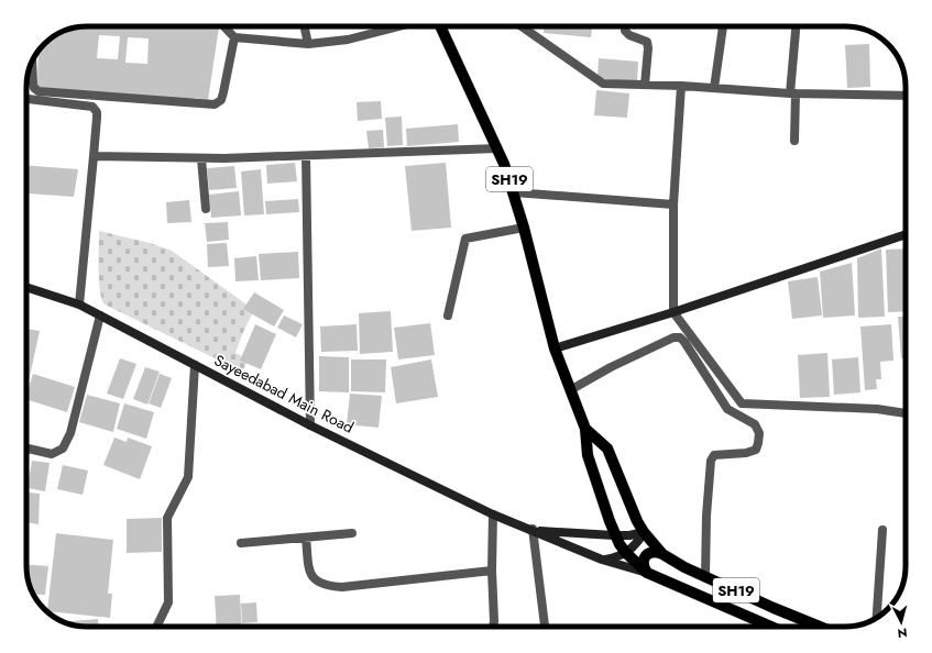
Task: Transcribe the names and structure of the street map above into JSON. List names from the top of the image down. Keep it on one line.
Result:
{"streets":{"main road":["SH19","Sayeedabad Main Road"]},"crossings":[["SH19","Sayeedabad Main Road"]],"north":"bottom"}
